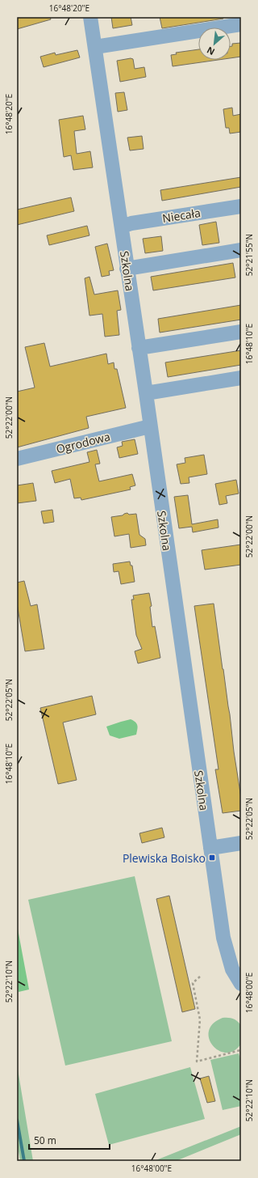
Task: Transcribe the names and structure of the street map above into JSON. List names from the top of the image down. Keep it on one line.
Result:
{"streets":{"street":["Niecała","Szkolna","Ogrodowa"]},"crossings":[["Niecała","Szkolna"],["Szkolna","Ogrodowa"]],"places":{"transit":["Plewiska Boisko"]},"scale_bar":"50 m","north":"bottom left","coordinates":["16°48'20\"E","52°21'55\"N","16°48'10\"E","52°22'00\"N","52°22'05\"N","52°22'10\"N","16°48'00\"E"]}
